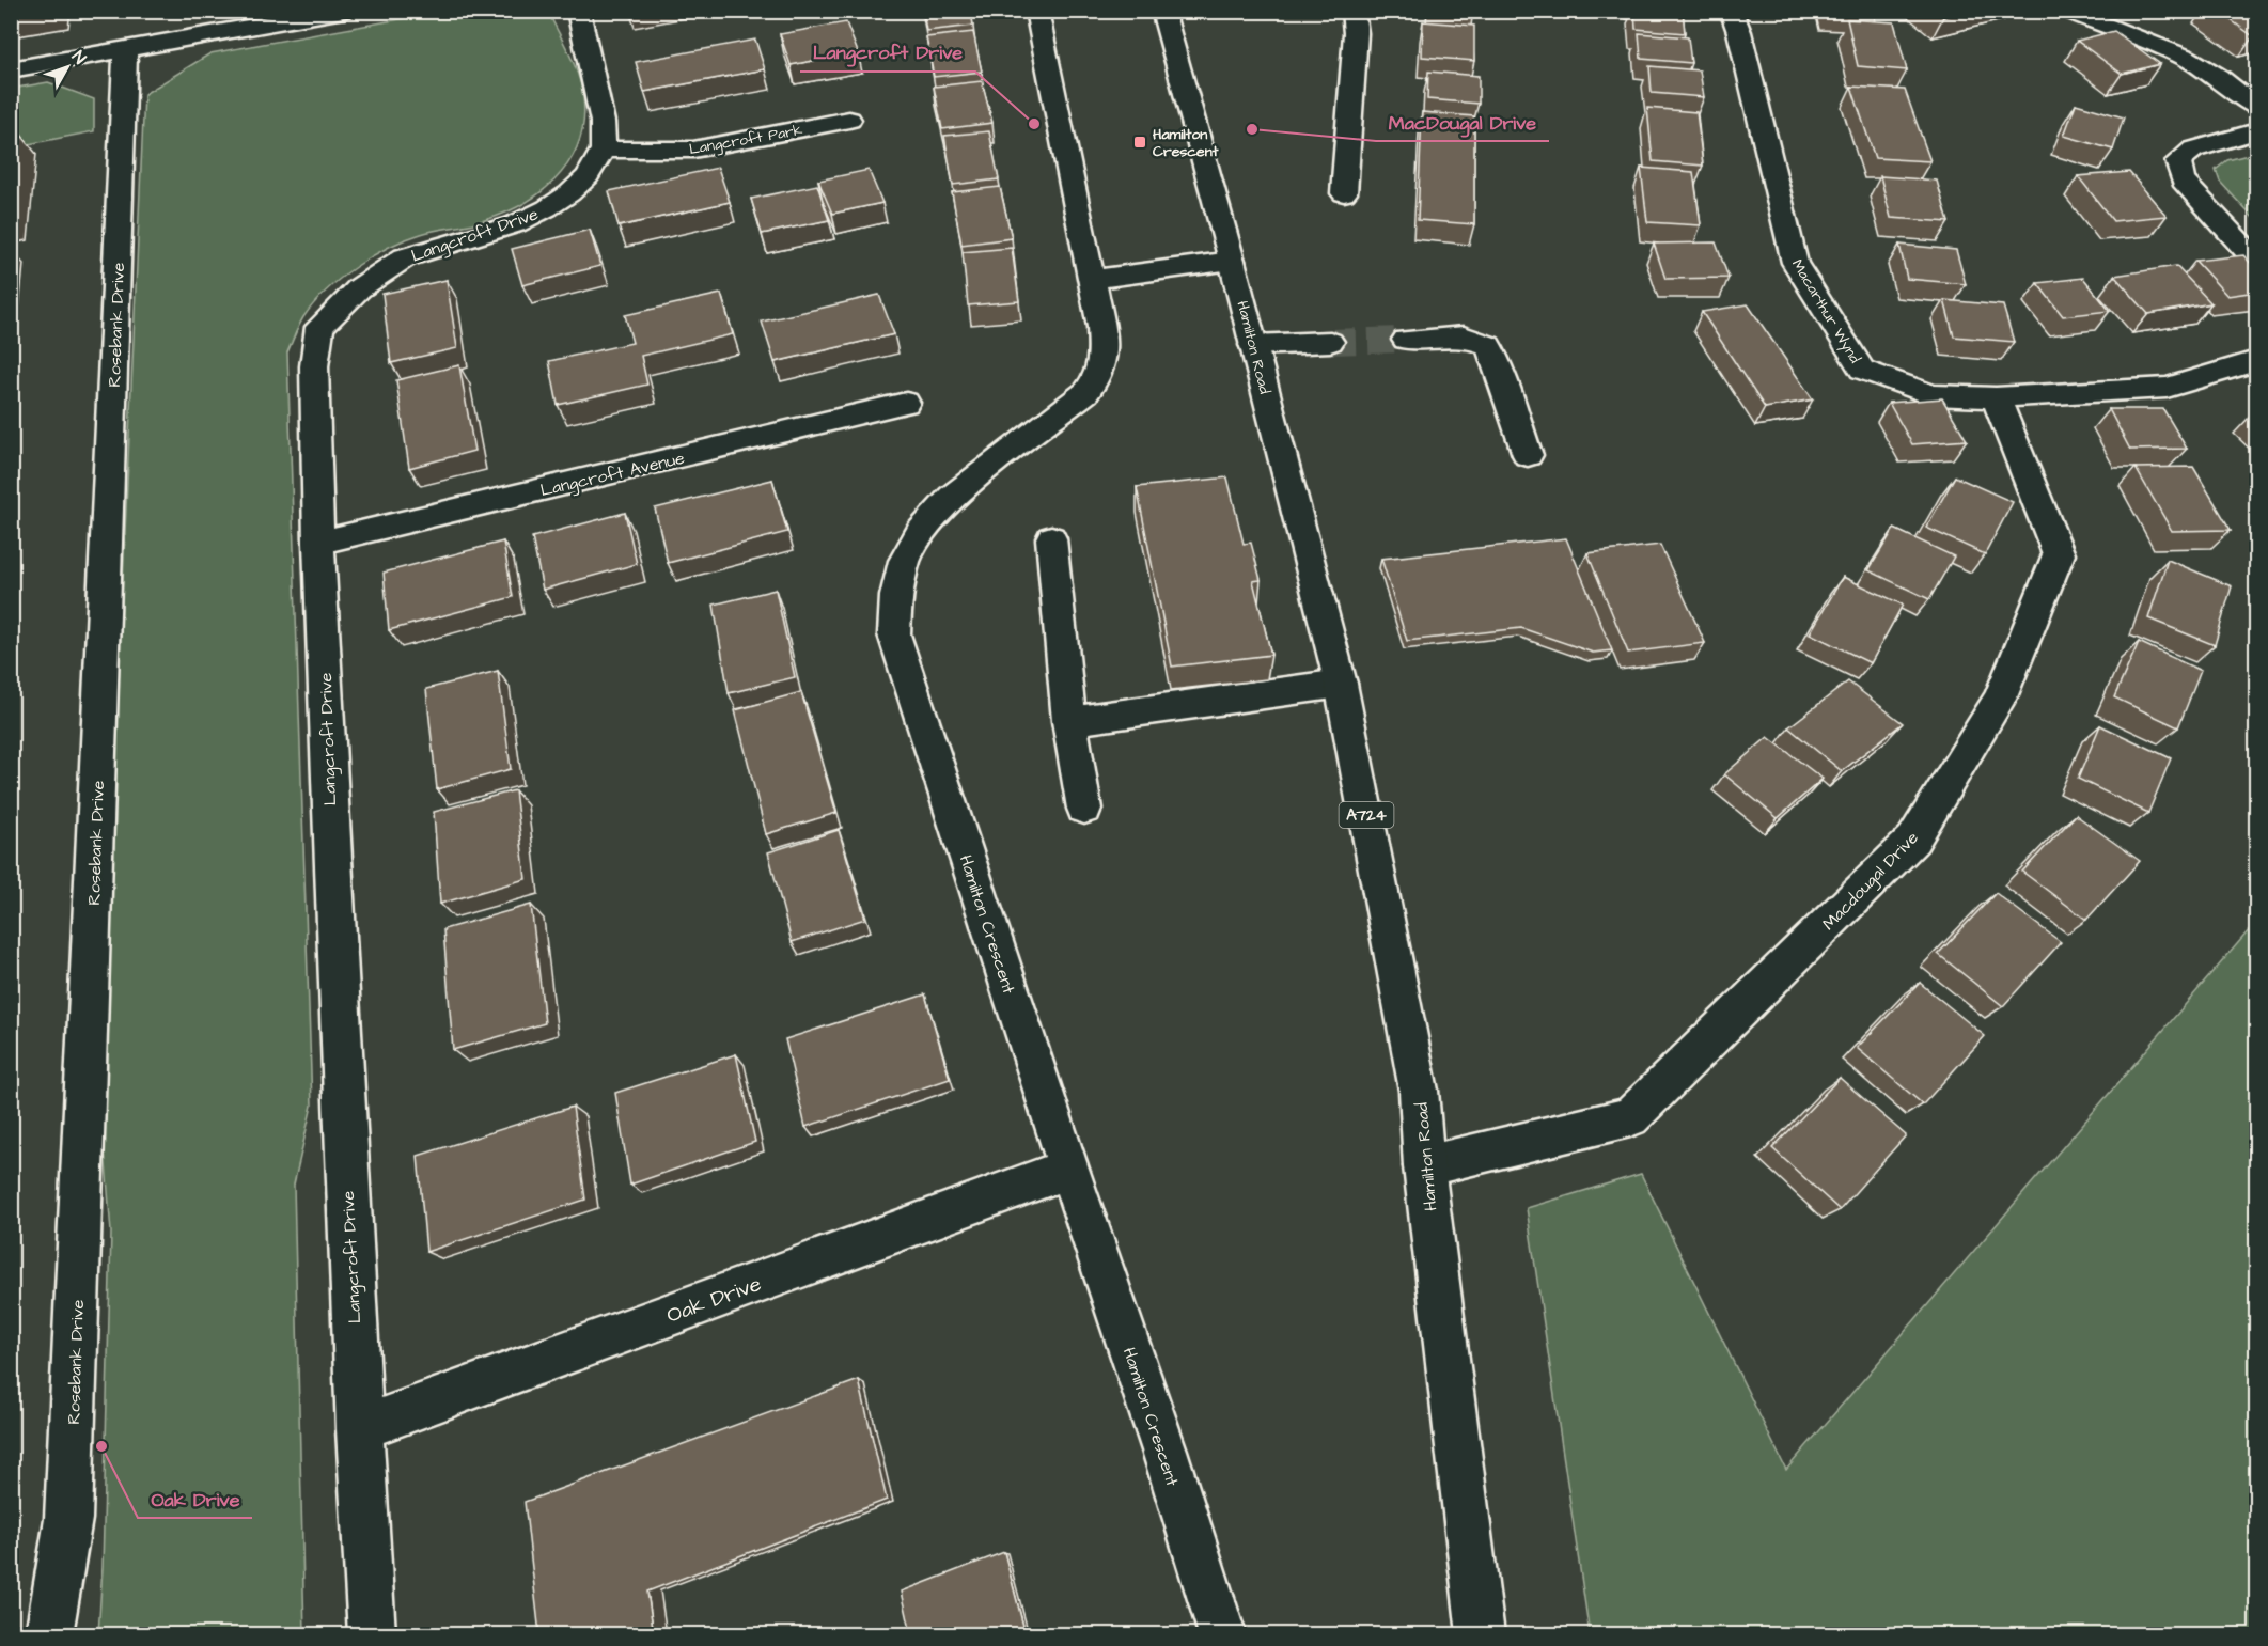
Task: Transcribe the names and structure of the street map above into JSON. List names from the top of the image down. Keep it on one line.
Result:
{"streets":{"street":["Langcroft Park","Langcroft Drive","Macarthur Wynd","Rosebank Drive","Hamilton Road","Langcroft Avenue","A724","Macdougal Drive","Hamilton Crescent","Oak Drive"]},"crossings":[["Langcroft Park","Langcroft Drive"],["Langcroft Drive","Langcroft Avenue"],["Langcroft Drive","Oak Drive"],["Macarthur Wynd","Macdougal Drive"],["Hamilton Road","Macdougal Drive"],["Hamilton Crescent","Oak Drive"]],"places":{"other":["Langcroft Drive","MacDougal Drive","Oak Drive"],"transit":["Hamilton Crescent"]},"north":"top right"}
